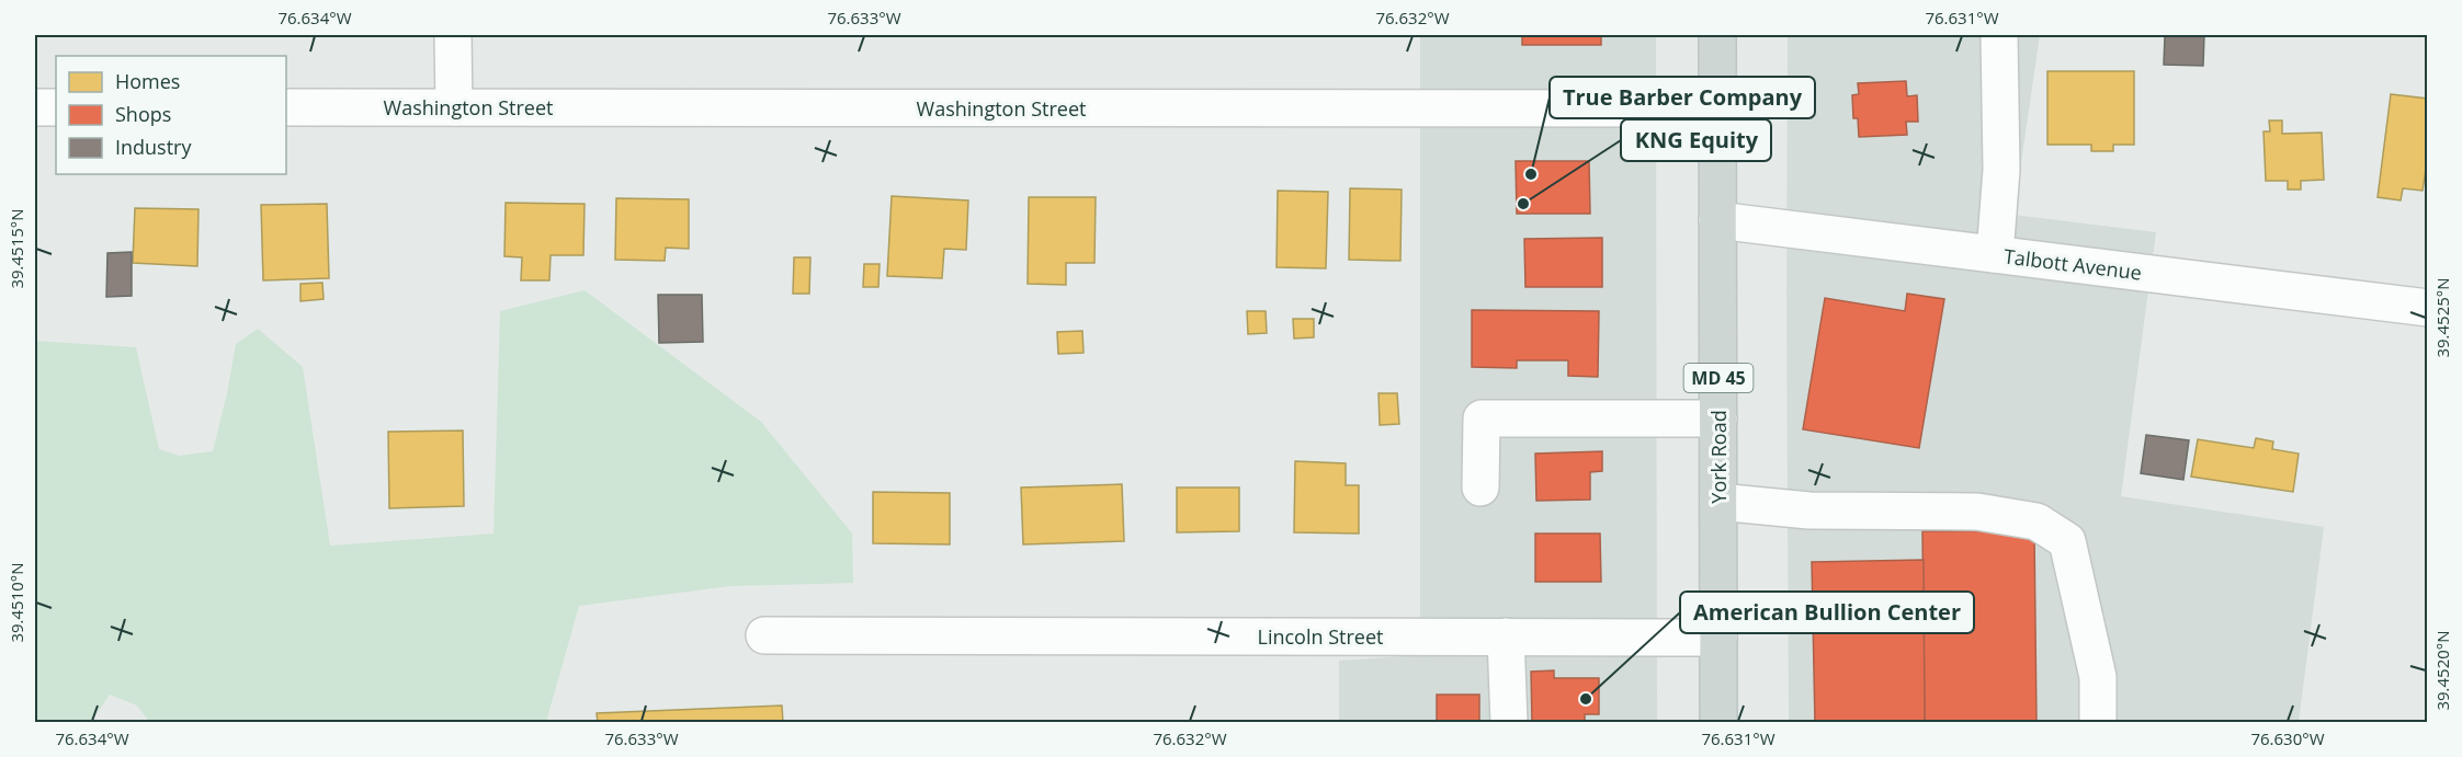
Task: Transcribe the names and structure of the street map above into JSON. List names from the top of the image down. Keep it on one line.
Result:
{"streets":{"main road":["MD 45","York Road"],"street":["Washington Street","Talbott Avenue","Lincoln Street"]},"crossings":[["Washington Street","York Road"],["Talbott Avenue","York Road"],["York Road","Lincoln Street"]],"places":["True Barber Company","KNG Equity","American Bullion Center"],"legend":["Homes","Shops","Industry"],"coordinates":["76.634°W","76.633°W","76.632°W","76.631°W","39.4515°N","39.4525°N","39.4510°N","39.4520°N","76.630°W"]}
